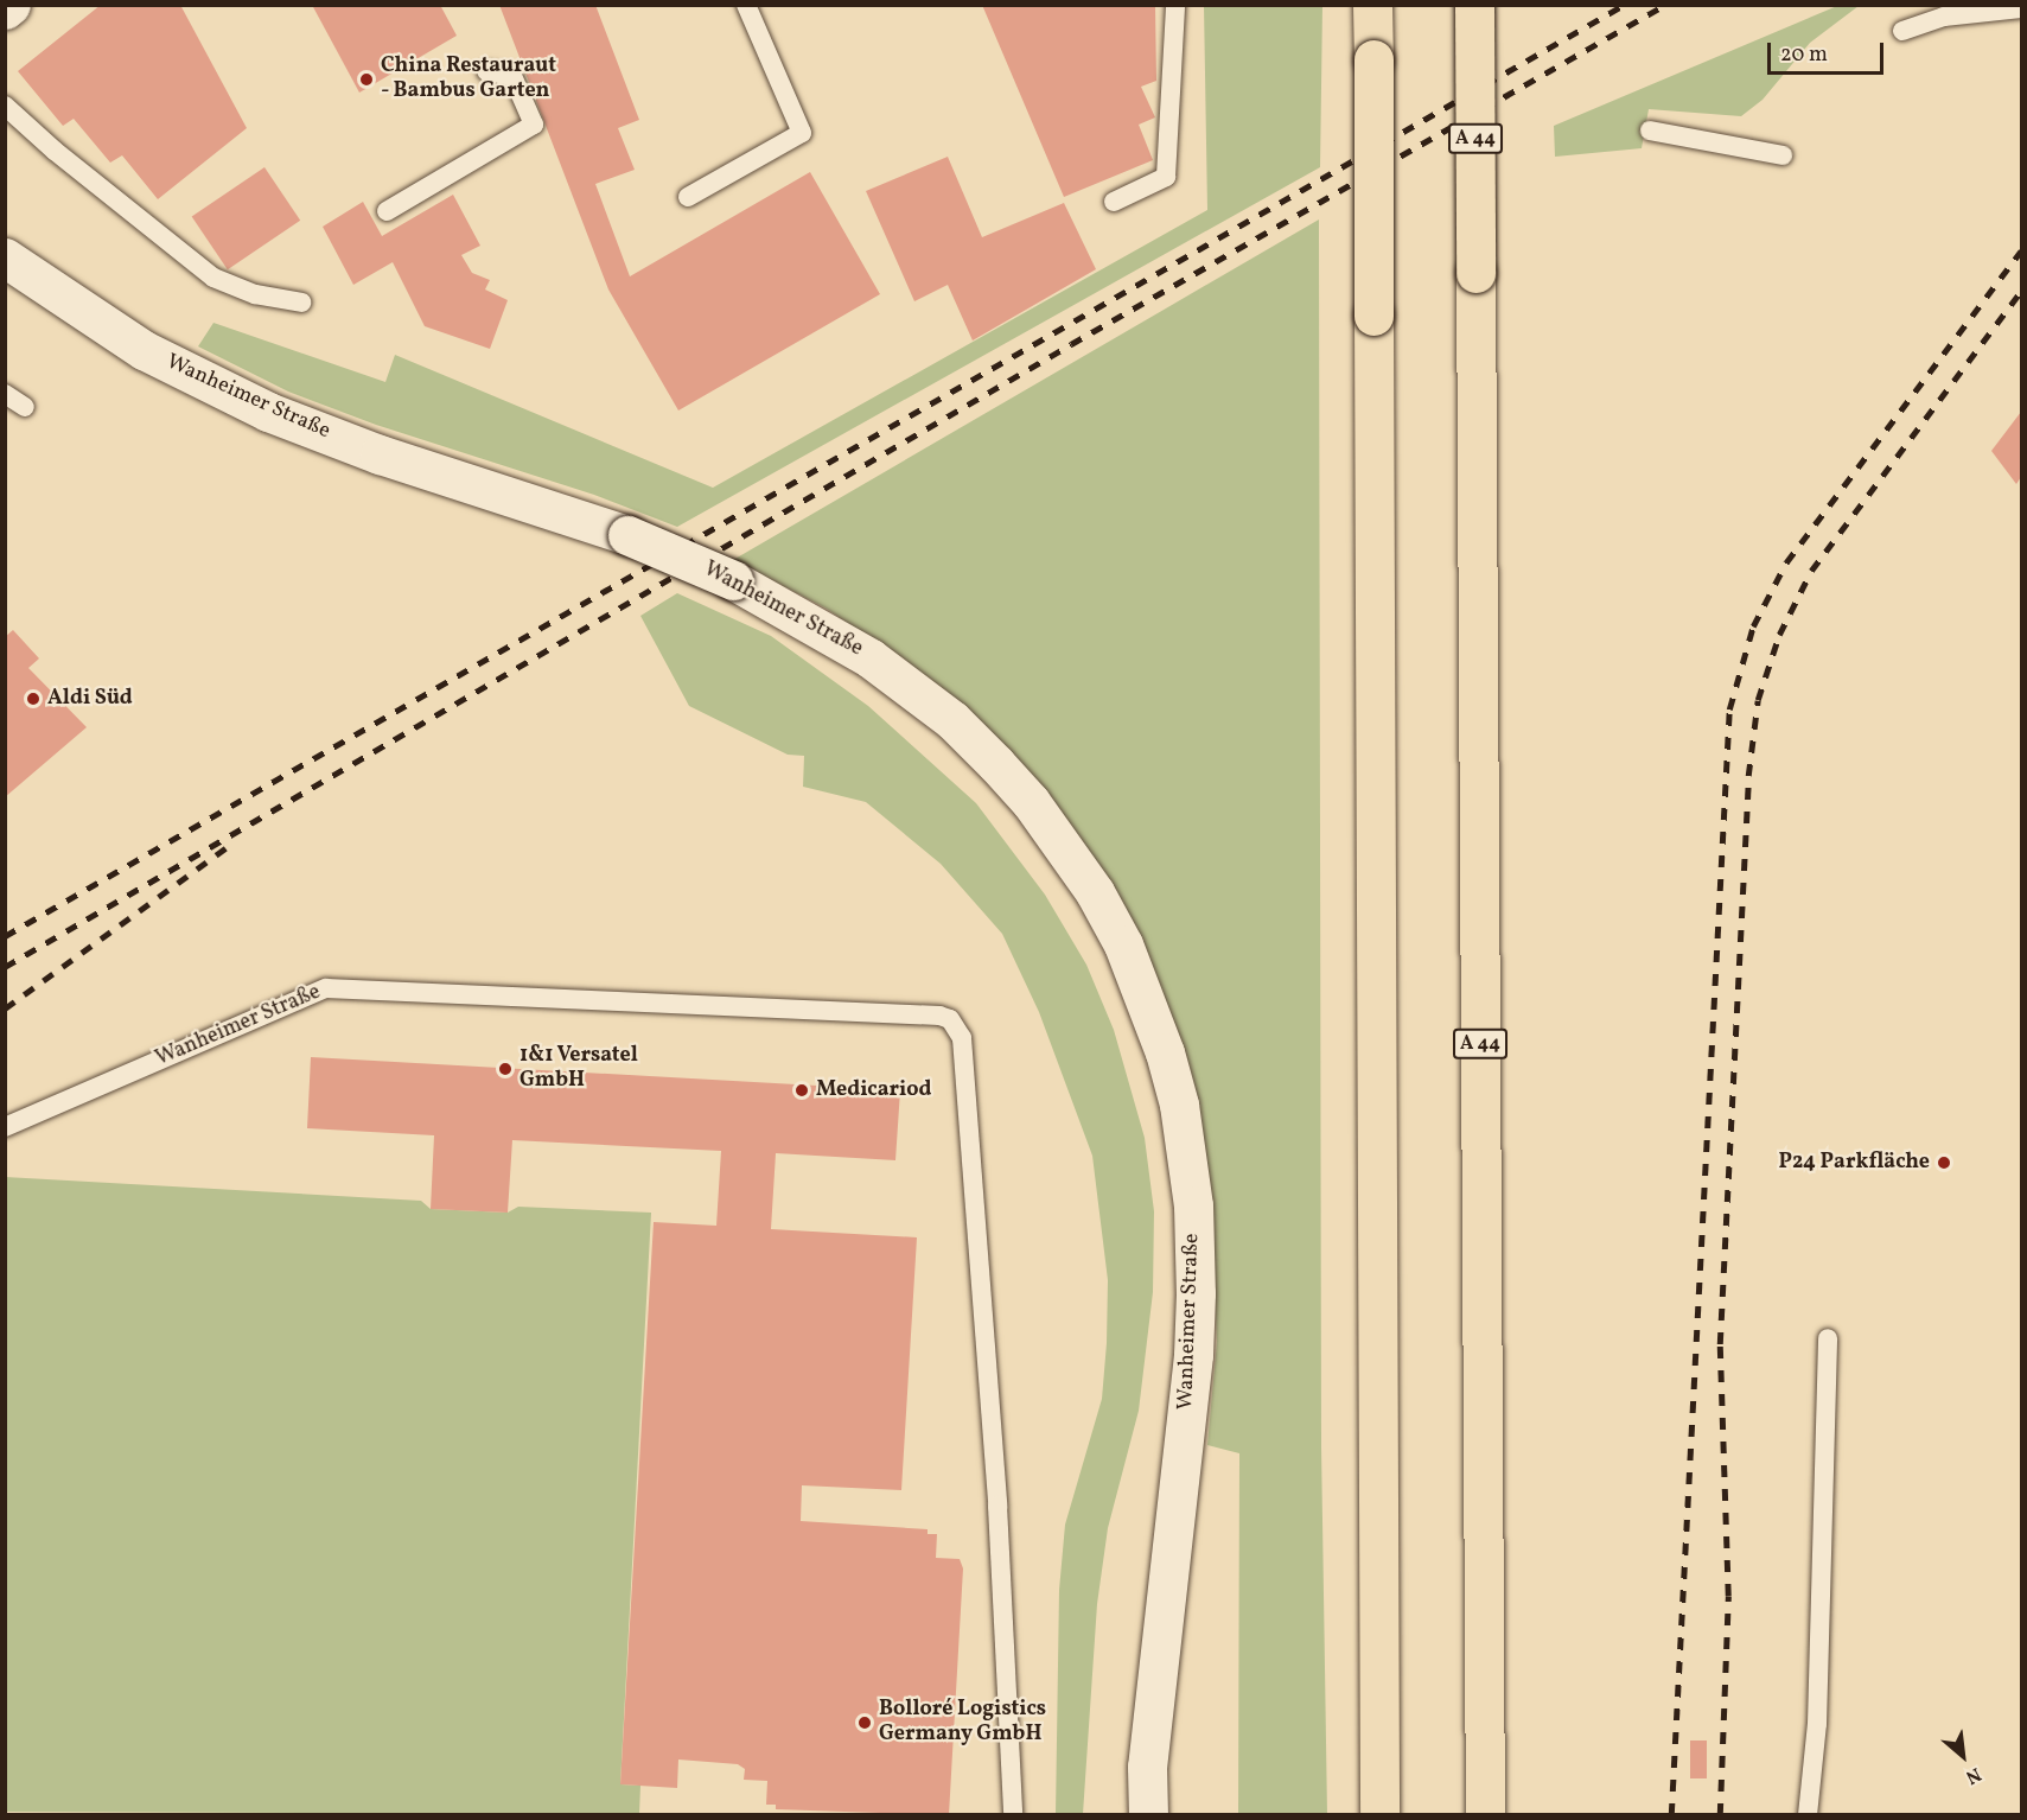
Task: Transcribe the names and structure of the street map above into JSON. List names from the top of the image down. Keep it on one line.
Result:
{"streets":{"highway":["A 44"],"street":["Wanheimer Straße"]},"places":["China Restauraut - Bambus Garten","Aldi Süd","1&1 Versatel GmbH","Medicariod","P24 Parkfläche","Bolloré Logistics Germany GmbH"],"scale_bar":"20 m","north":"bottom right"}
